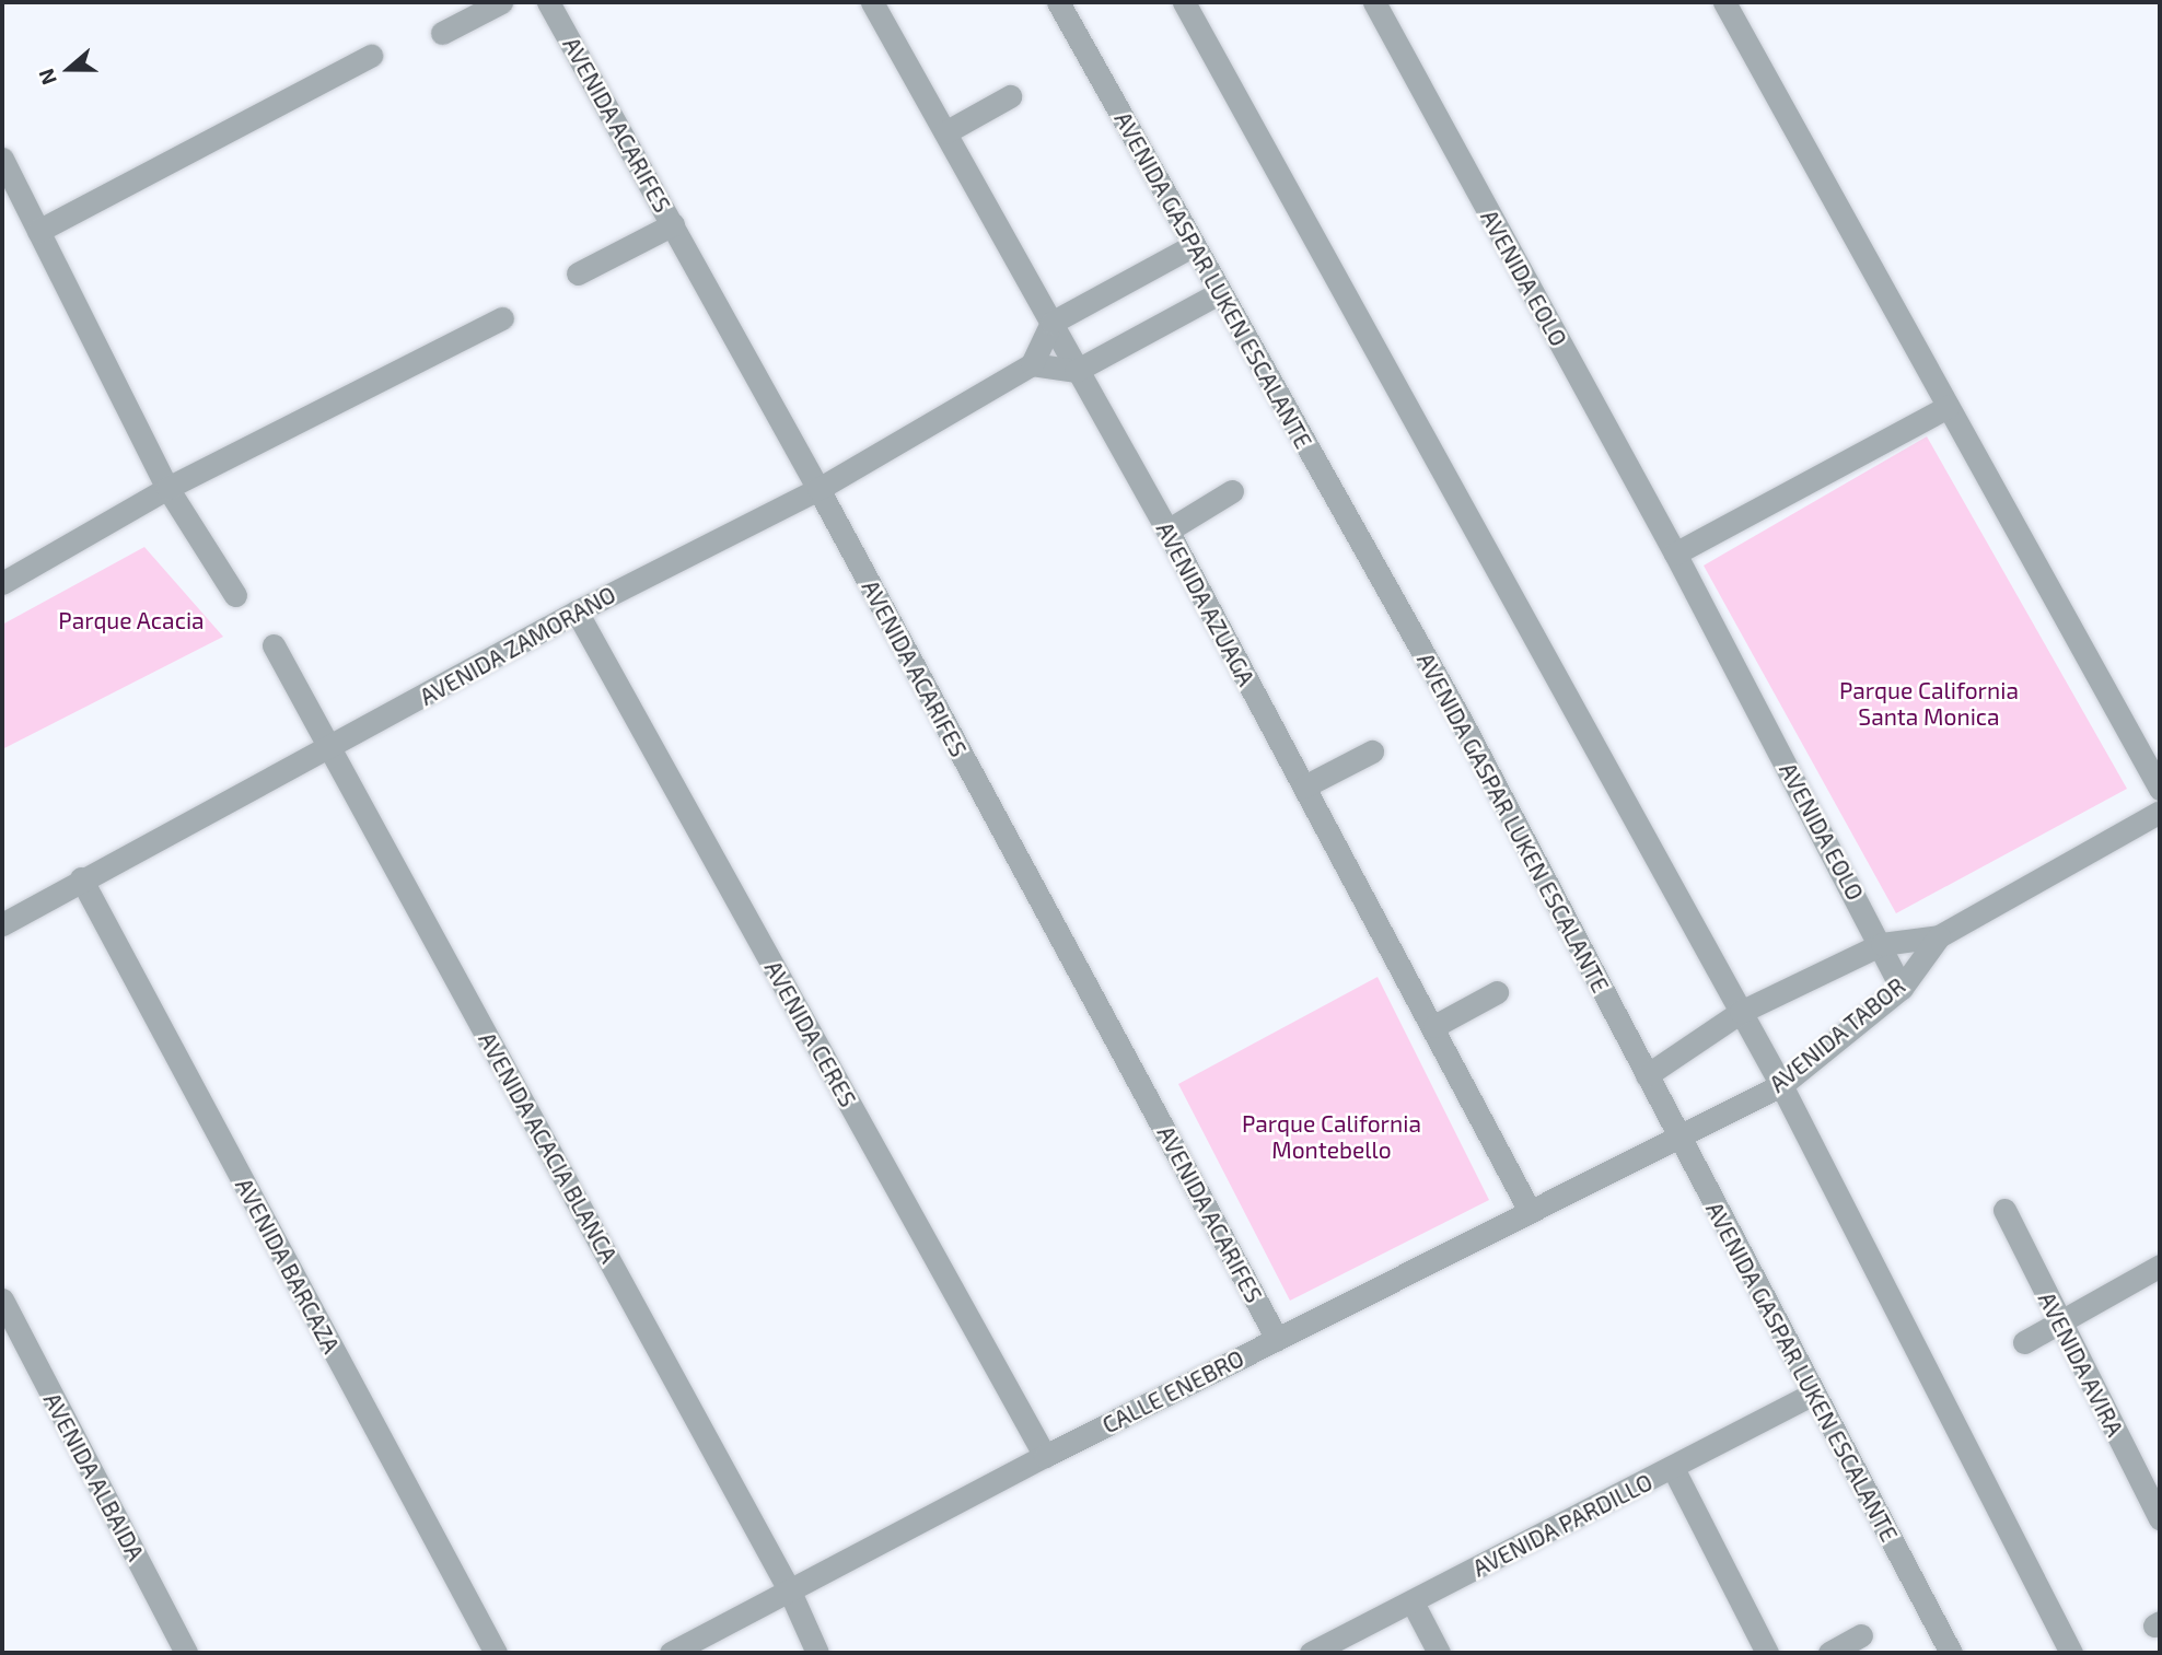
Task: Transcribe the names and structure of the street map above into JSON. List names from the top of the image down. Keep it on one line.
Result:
{"streets":{"street":["AVENIDA ACARIFES","AVENIDA EOLO","AVENIDA GASPAR LUKEN ESCALANTE","AVENIDA AZUAGA","AVENIDA ZAMORANO","AVENIDA CERES","AVENIDA TABOR","AVENIDA ACACIA BLANCA","AVENIDA BARCAZA","AVENIDA AVIRA","CALLE ENEBRO","AVENIDA ALBAIDA","AVENIDA PARDILLO"]},"crossings":[["AVENIDA ACARIFES","AVENIDA ZAMORANO"],["AVENIDA ACARIFES","CALLE ENEBRO"],["AVENIDA EOLO","AVENIDA TABOR"],["AVENIDA GASPAR LUKEN ESCALANTE","AVENIDA TABOR"],["AVENIDA GASPAR LUKEN ESCALANTE","CALLE ENEBRO"],["AVENIDA GASPAR LUKEN ESCALANTE","AVENIDA PARDILLO"],["AVENIDA AZUAGA","CALLE ENEBRO"],["AVENIDA ZAMORANO","AVENIDA CERES"],["AVENIDA ZAMORANO","AVENIDA ACACIA BLANCA"],["AVENIDA ZAMORANO","AVENIDA BARCAZA"],["AVENIDA CERES","CALLE ENEBRO"],["AVENIDA TABOR","CALLE ENEBRO"],["AVENIDA ACACIA BLANCA","CALLE ENEBRO"]],"parks":["Parque Acacia","Parque California Santa Monica","Parque California Montebello"],"north":"left"}
